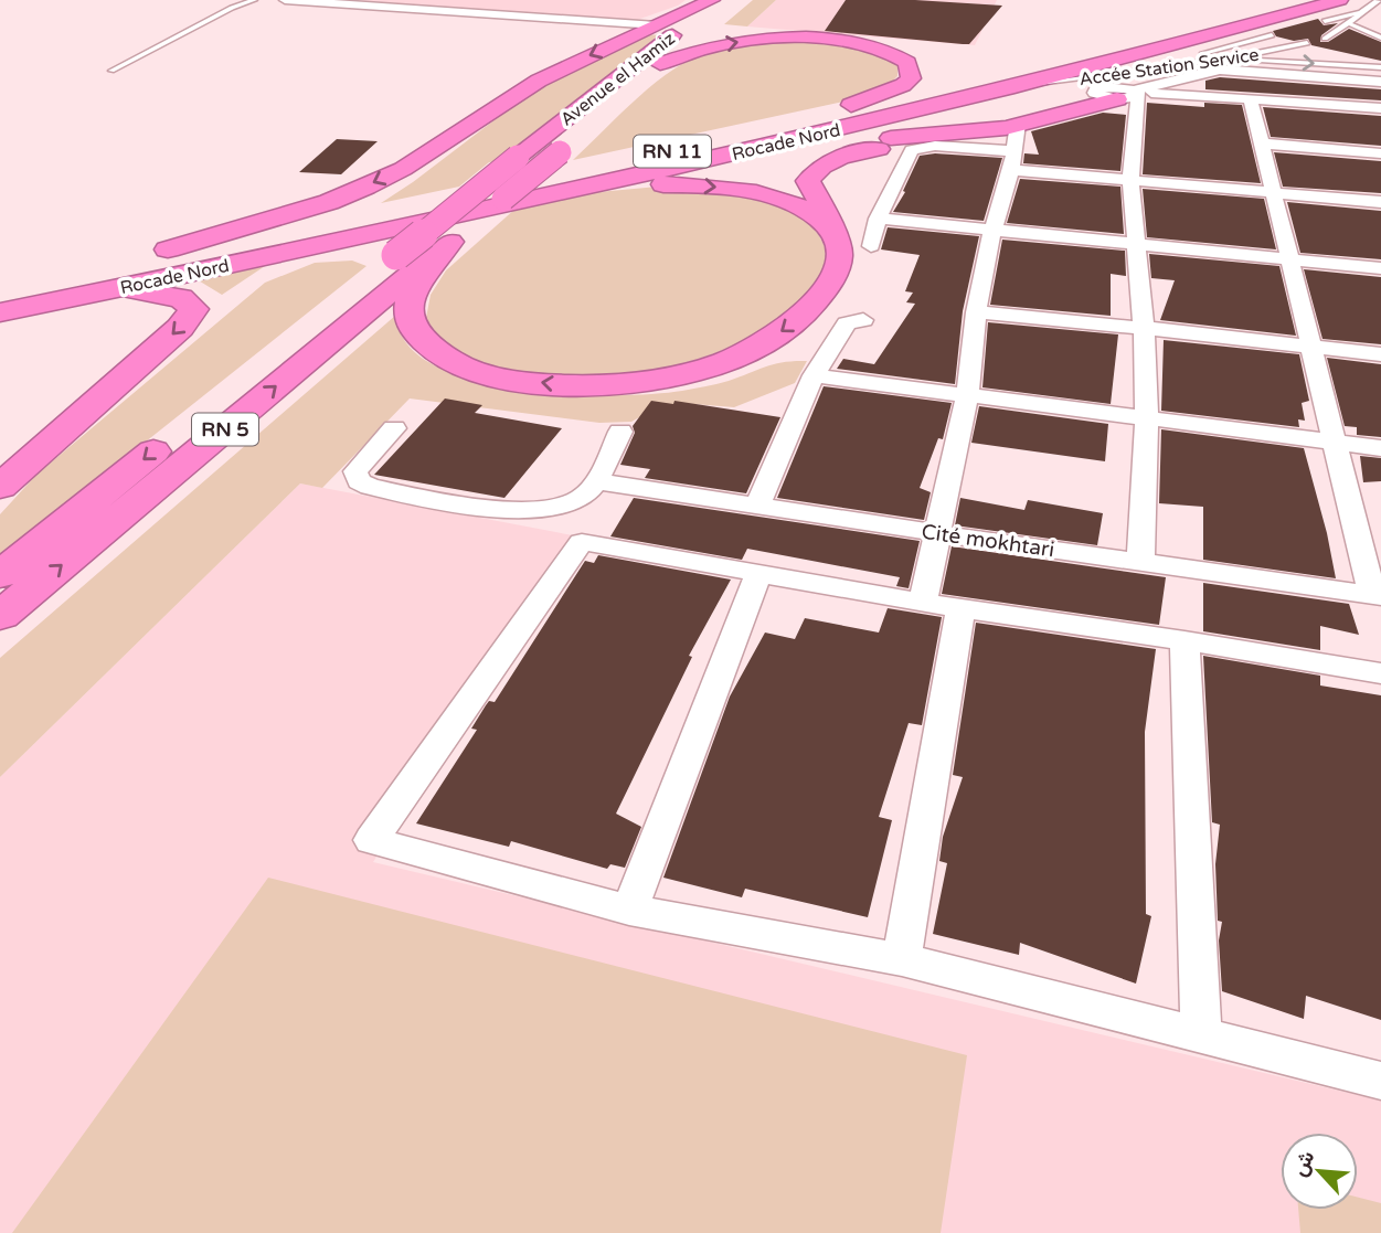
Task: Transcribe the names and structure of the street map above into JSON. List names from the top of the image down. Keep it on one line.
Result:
{"streets":{"highway":["Avenue el Hamiz","Rocade Nord","RN 11","RN 5"],"street":["Cité mokhtari"],"lane":["Accée Station Service"]},"crossings":[["Accée Station Service","Rocade Nord"]],"north":"top left"}
